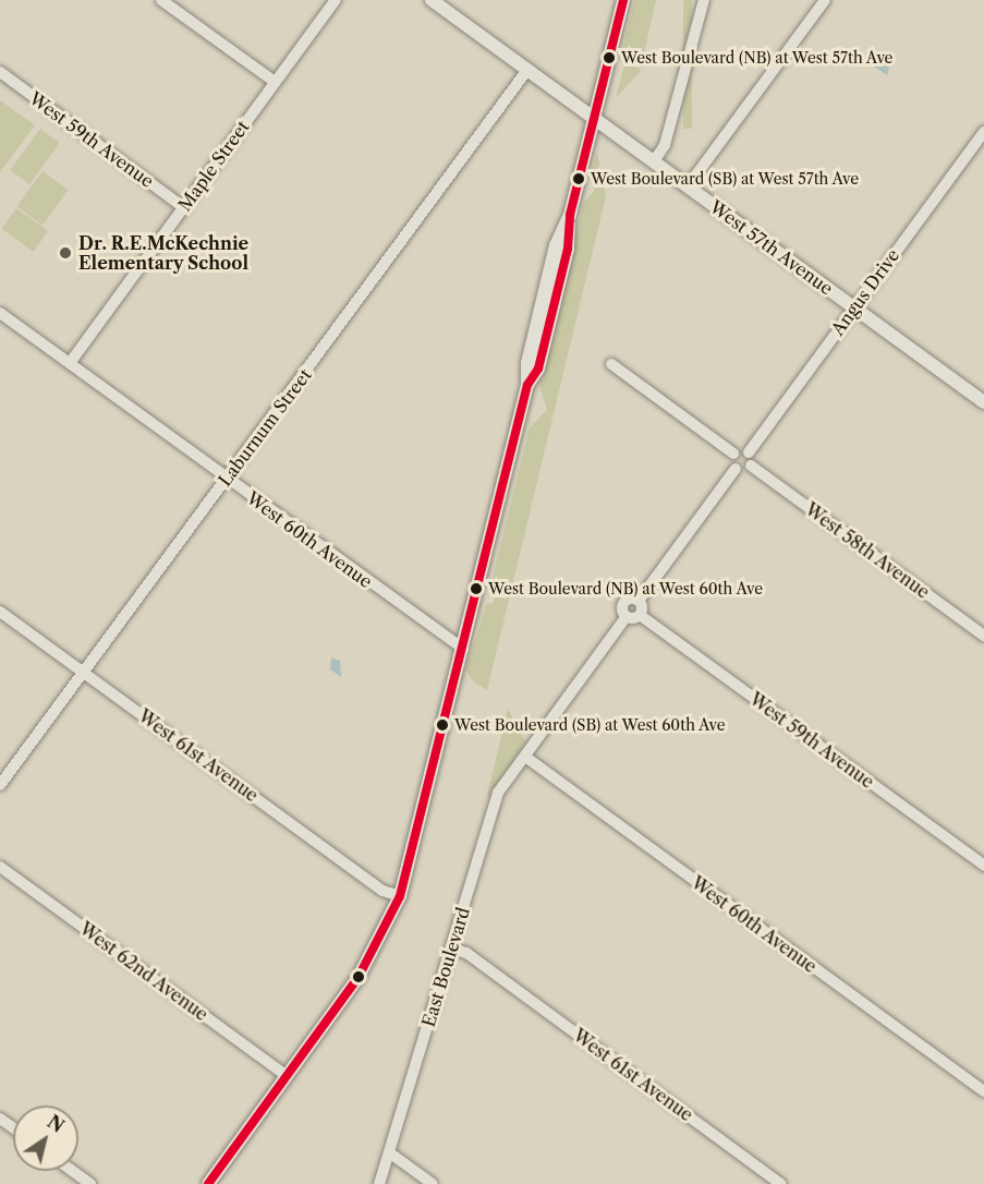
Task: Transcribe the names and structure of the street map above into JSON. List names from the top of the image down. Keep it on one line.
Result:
{"streets":{"street":["West 59th Avenue","Maple Street","West 57th Avenue","Angus Drive","Laburnum Street","West 60th Avenue","West 58th Avenue","West 61st Avenue","East Boulevard","West 62nd Avenue"]},"crossings":[["West 59th Avenue","Maple Street"],["Maple Street","West 60th Avenue"],["West 57th Avenue","Angus Drive"],["West 57th Avenue","Laburnum Street"],["Laburnum Street","West 60th Avenue"],["Laburnum Street","West 61st Avenue"],["West 60th Avenue","East Boulevard"],["West 61st Avenue","East Boulevard"]],"places":["West Boulevard (NB) at West 57th Ave","West Boulevard (SB) at West 57th Ave","Dr. R.E.McKechnie Elementary School","West Boulevard (NB) at West 60th Ave","West Boulevard (SB) at West 60th Ave"],"north":"top right"}
